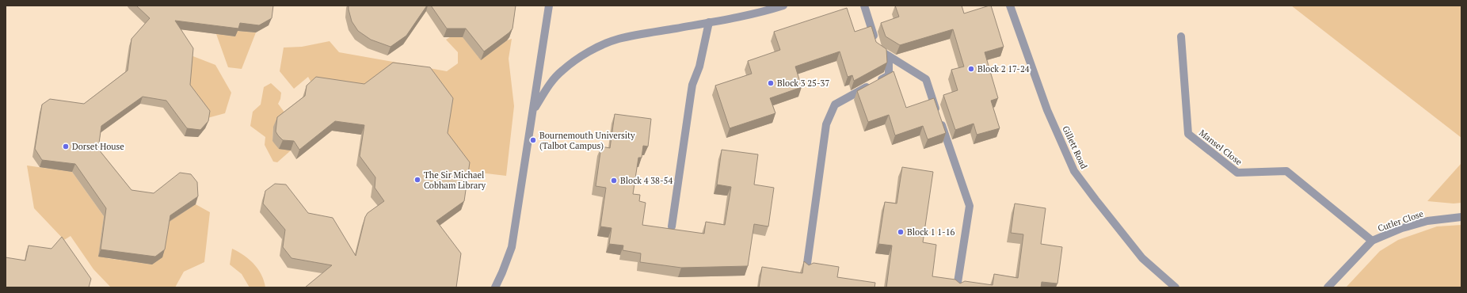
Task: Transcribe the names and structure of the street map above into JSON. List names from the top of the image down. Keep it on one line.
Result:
{"streets":{"street":["Gillett Road","Mansel Close","Cutler Close"]},"crossings":[["Mansel Close","Cutler Close"]],"places":["Block 2 17-24","Block 3 25-37","Bournemouth University (Talbot Campus)","Dorset House","The Sir Michael Cobham Library","Block 4 38-54","Block 1 1-16"]}
